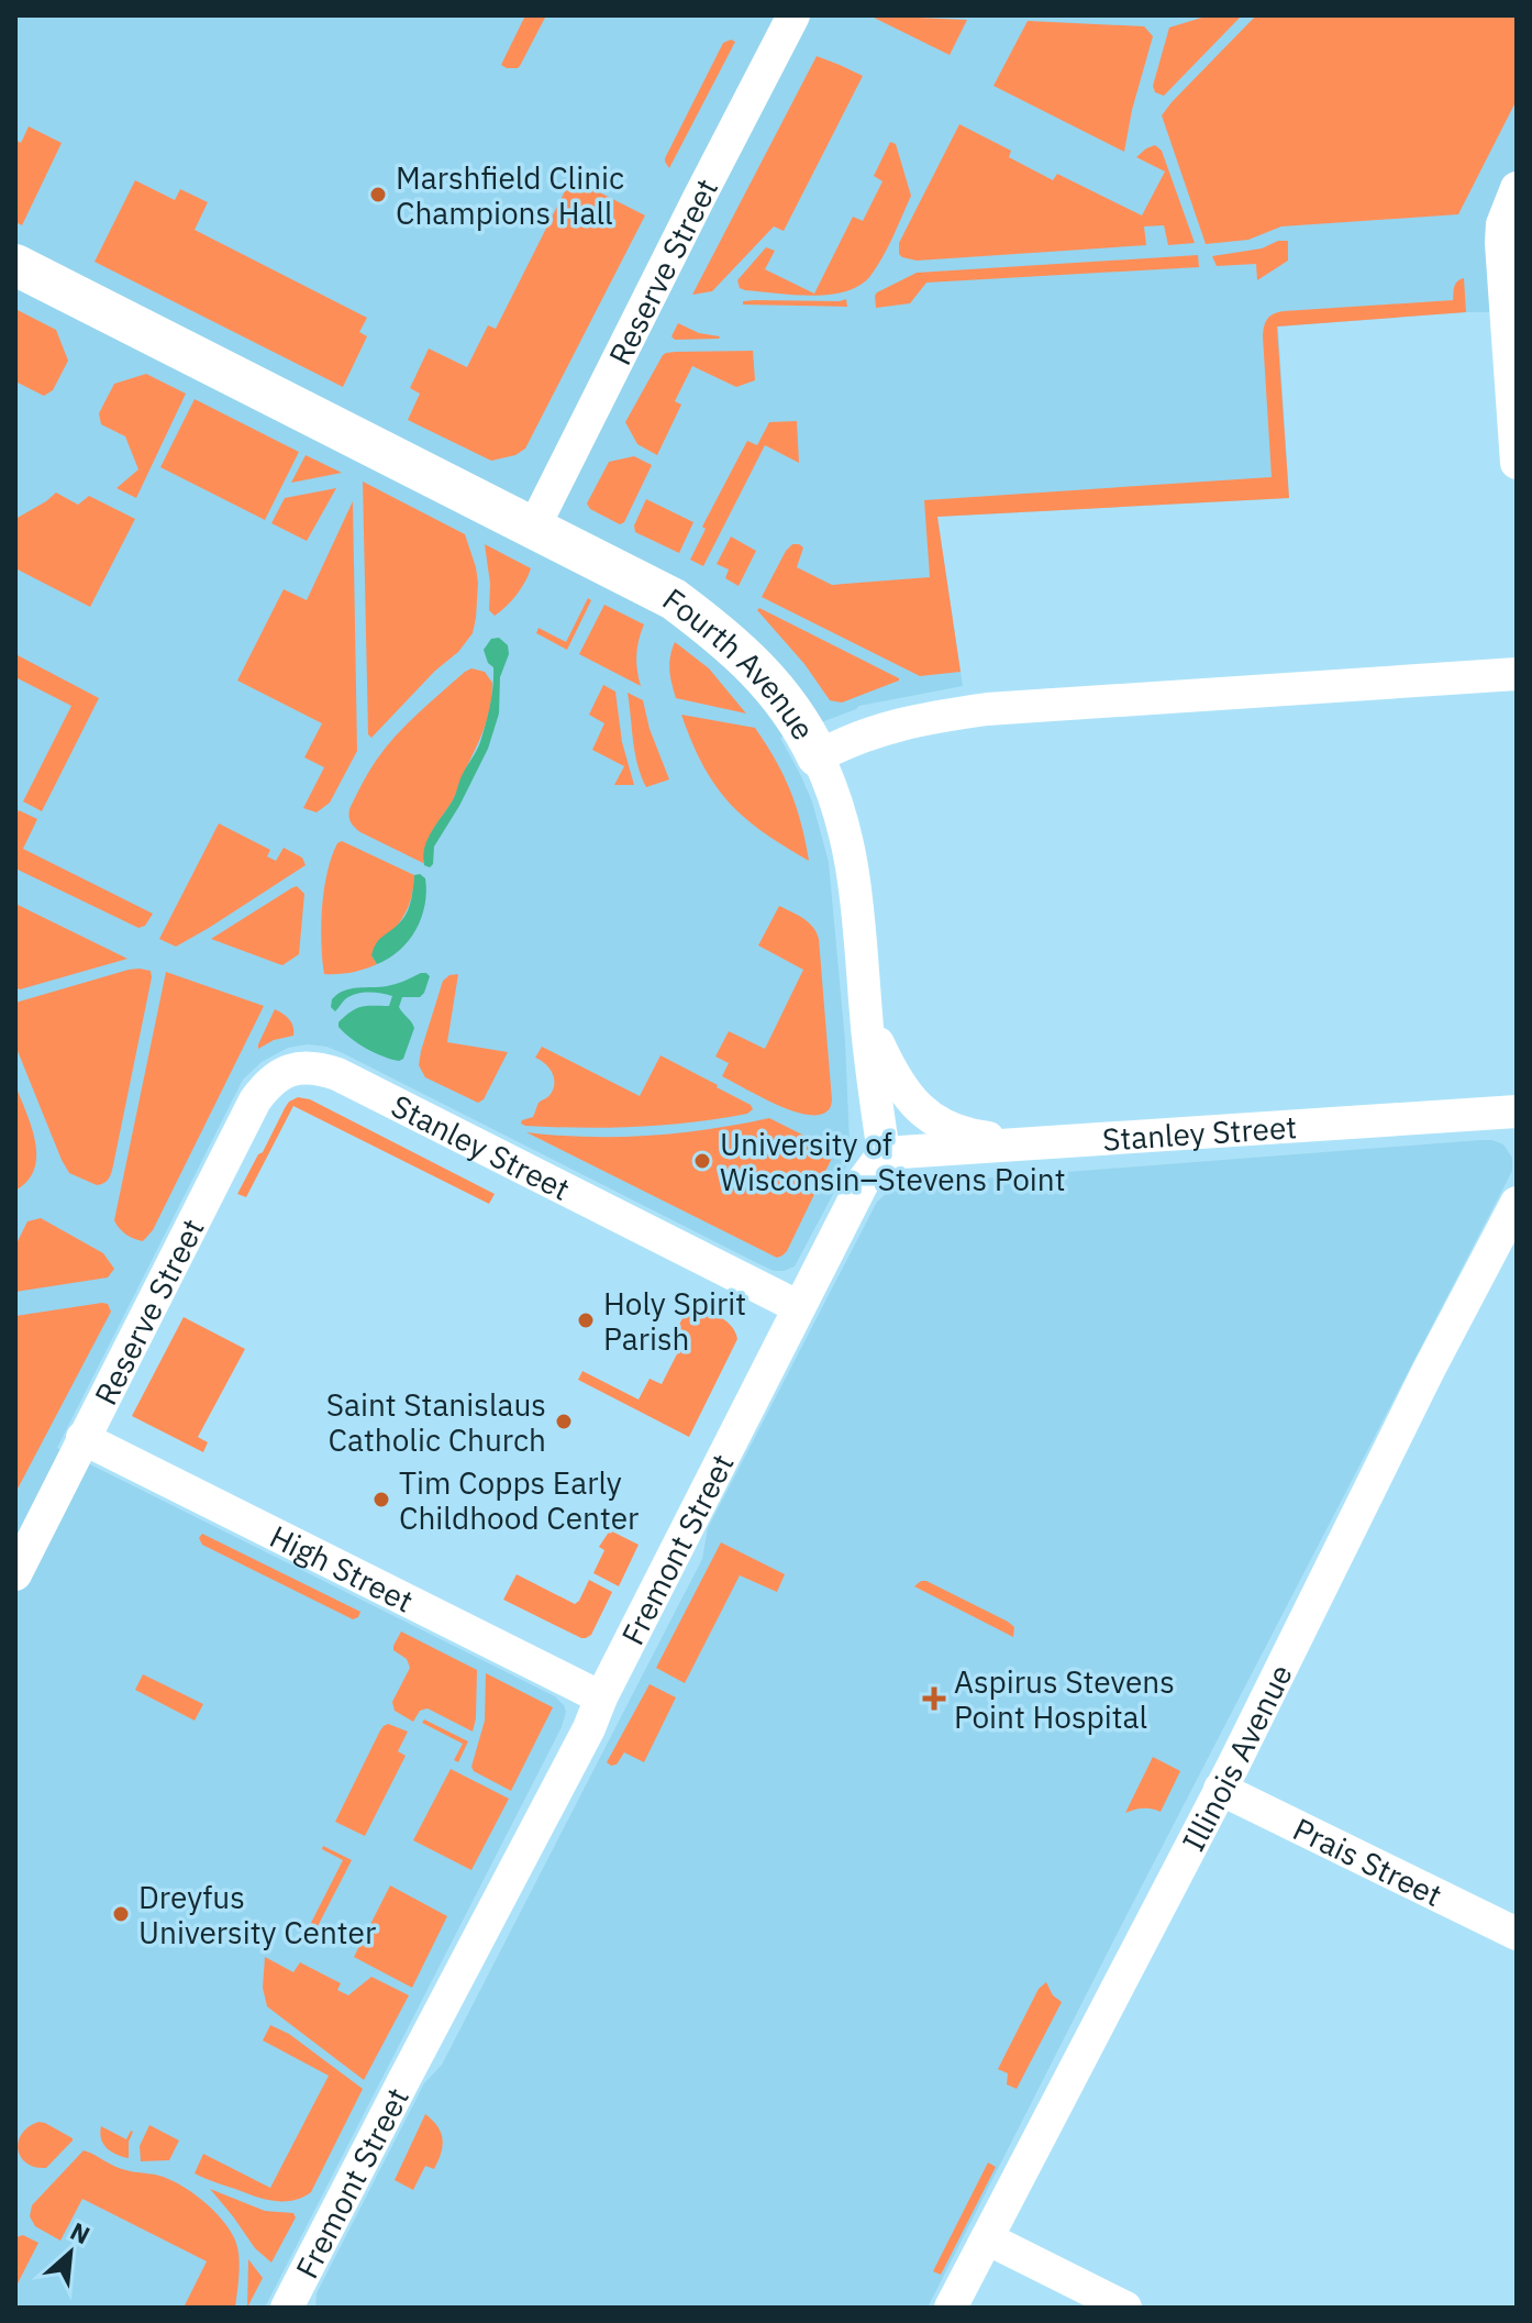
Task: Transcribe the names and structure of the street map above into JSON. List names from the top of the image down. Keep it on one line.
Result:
{"streets":{"street":["Reserve Street","Fourth Avenue","Stanley Street","Fremont Street","High Street","Illinois Avenue","Prais Street"]},"crossings":[["Reserve Street","Fourth Avenue"],["Reserve Street","Stanley Street"],["Reserve Street","High Street"],["Stanley Street","Fremont Street"],["Fremont Street","High Street"],["Illinois Avenue","Prais Street"]],"places":{"other":["Marshfield Clinic Champions Hall","University of Wisconsin–Stevens Point","Holy Spirit Parish","Saint Stanislaus Catholic Church","Tim Copps Early Childhood Center","Dreyfus University Center"],"health":["Aspirus Stevens Point Hospital"]},"north":"top right"}
